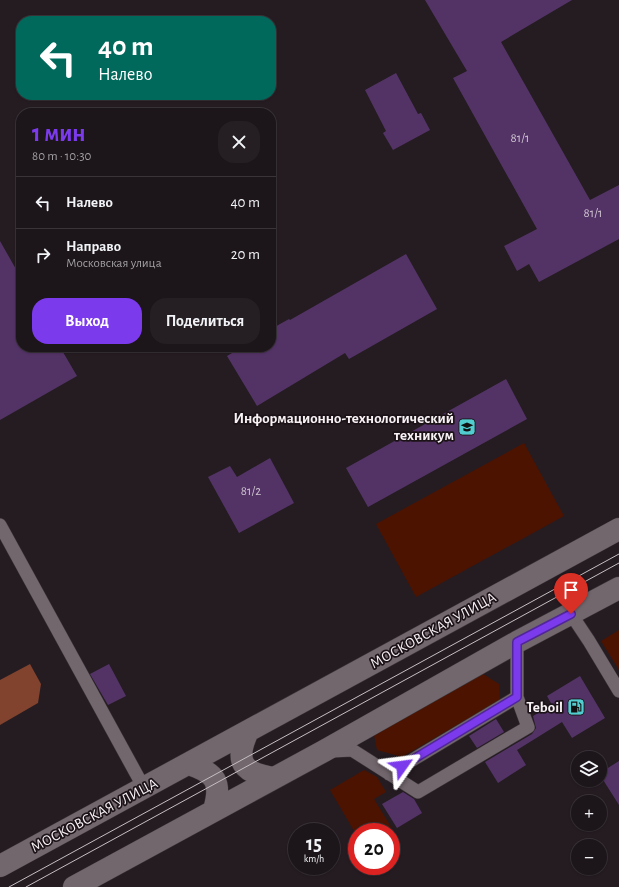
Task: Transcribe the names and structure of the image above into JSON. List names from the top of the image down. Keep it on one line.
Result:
{"streets":{"street":["МОСКОВСКАЯ УЛИЦА"]},"places":{"school or university":["Информационно-технологический техникум"],"fuel station":["Teboil"]},"house_numbers":["81/1","81/1","81/2"],"page":{"turn":["40 m","Налево"],"heading":["1 мин","80 m · 10:30"],"list":[{"name":"Налево","value":"40 m"},{"name":"Направо","note":"Московская улица","value":"20 m"}],"buttons":["Выход","Поделиться"],"map_buttons":["+","−"],"speed":"15 km/h","limit":"20"}}
